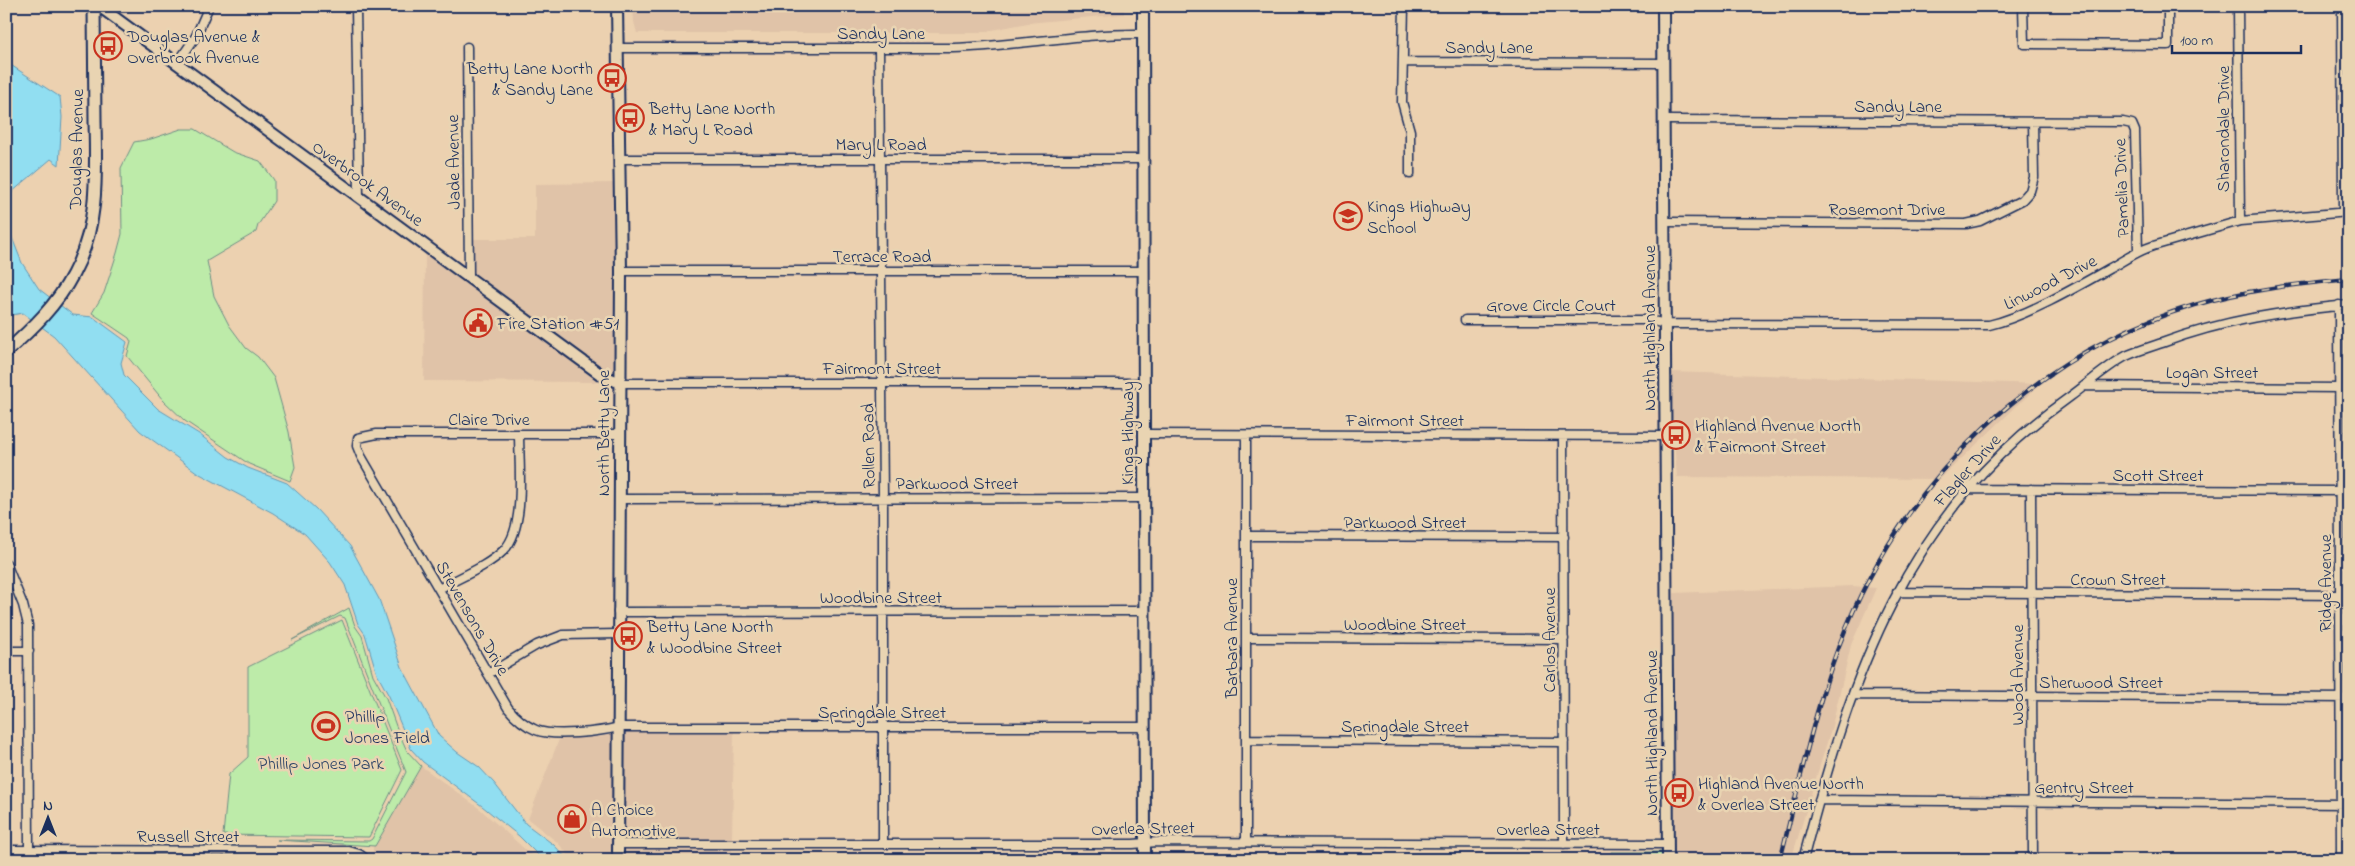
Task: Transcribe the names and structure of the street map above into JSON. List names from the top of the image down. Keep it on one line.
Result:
{"streets":{"main road":["Douglas Avenue"],"street":["Sandy Lane","Sharondale Drive","Mary L Road","Jade Avenue","Overbrook Avenue","Pamelia Drive","Rosemont Drive","Terrace Road","Linwood Drive","Grove Circle Court","North Highland Avenue","Fairmont Street","Logan Street","Claire Drive","North Betty Lane","Kings Highway","Rollen Road","Flagler Drive","Scott Street","Parkwood Street","Crown Street","Ridge Avenue","Woodbine Street","Stevensons Drive","Barbara Avenue","Carlos Avenue","Wood Avenue","Sherwood Street","Springdale Street","Gentry Street","Overlea Street","Russell Street"]},"crossings":[["Sandy Lane","Pamelia Drive"],["Sandy Lane","Rosemont Drive"],["Sandy Lane","North Highland Avenue"],["Sandy Lane","North Betty Lane"],["Sandy Lane","Kings Highway"],["Sandy Lane","Rollen Road"],["Sharondale Drive","Linwood Drive"],["Mary L Road","North Betty Lane"],["Mary L Road","Kings Highway"],["Mary L Road","Rollen Road"],["Jade Avenue","Overbrook Avenue"],["Overbrook Avenue","Fairmont Street"],["Overbrook Avenue","North Betty Lane"],["Pamelia Drive","Linwood Drive"],["Rosemont Drive","North Highland Avenue"],["Terrace Road","North Betty Lane"],["Terrace Road","Kings Highway"],["Terrace Road","Rollen Road"],["Linwood Drive","Grove Circle Court"],["Linwood Drive","North Highland Avenue"],["Grove Circle Court","North Highland Avenue"],["North Highland Avenue","Fairmont Street"],["North Highland Avenue","Overlea Street"],["Fairmont Street","North Betty Lane"],["Fairmont Street","Kings Highway"],["Fairmont Street","Rollen Road"],["Fairmont Street","Barbara Avenue"],["Fairmont Street","Carlos Avenue"],["Logan Street","Flagler Drive"],["Logan Street","Ridge Avenue"],["Claire Drive","North Betty Lane"],["Claire Drive","Stevensons Drive"],["North Betty Lane","Parkwood Street"],["North Betty Lane","Woodbine Street"],["North Betty Lane","Stevensons Drive"],["North Betty Lane","Springdale Street"],["North Betty Lane","Overlea Street"],["Kings Highway","Parkwood Street"],["Kings Highway","Woodbine Street"],["Kings Highway","Springdale Street"],["Kings Highway","Overlea Street"],["Rollen Road","Parkwood Street"],["Rollen Road","Woodbine Street"],["Rollen Road","Springdale Street"],["Rollen Road","Overlea Street"],["Flagler Drive","Scott Street"],["Flagler Drive","Crown Street"],["Flagler Drive","Ridge Avenue"],["Flagler Drive","Sherwood Street"],["Flagler Drive","Gentry Street"],["Scott Street","Ridge Avenue"],["Scott Street","Wood Avenue"],["Parkwood Street","Barbara Avenue"],["Parkwood Street","Carlos Avenue"],["Crown Street","Ridge Avenue"],["Crown Street","Wood Avenue"],["Ridge Avenue","Sherwood Street"],["Ridge Avenue","Gentry Street"],["Woodbine Street","Barbara Avenue"],["Woodbine Street","Carlos Avenue"],["Stevensons Drive","Springdale Street"],["Barbara Avenue","Springdale Street"],["Barbara Avenue","Overlea Street"],["Carlos Avenue","Springdale Street"],["Carlos Avenue","Overlea Street"],["Wood Avenue","Sherwood Street"],["Wood Avenue","Gentry Street"]],"parks":["Phillip Jones Park"],"places":{"bus stop":["Douglas Avenue & Overbrook Avenue","Betty Lane North & Sandy Lane","Betty Lane North & Mary L Road","Highland Avenue North & Fairmont Street","Betty Lane North & Woodbine Street","Highland Avenue North & Overlea Street"],"school or university":["Kings Highway School"],"public building":["Fire Station #51"],"sports":["Phillip Jones Field"],"shop":["A Choice Automotive"]},"scale_bar":"100 m","north":"top"}
